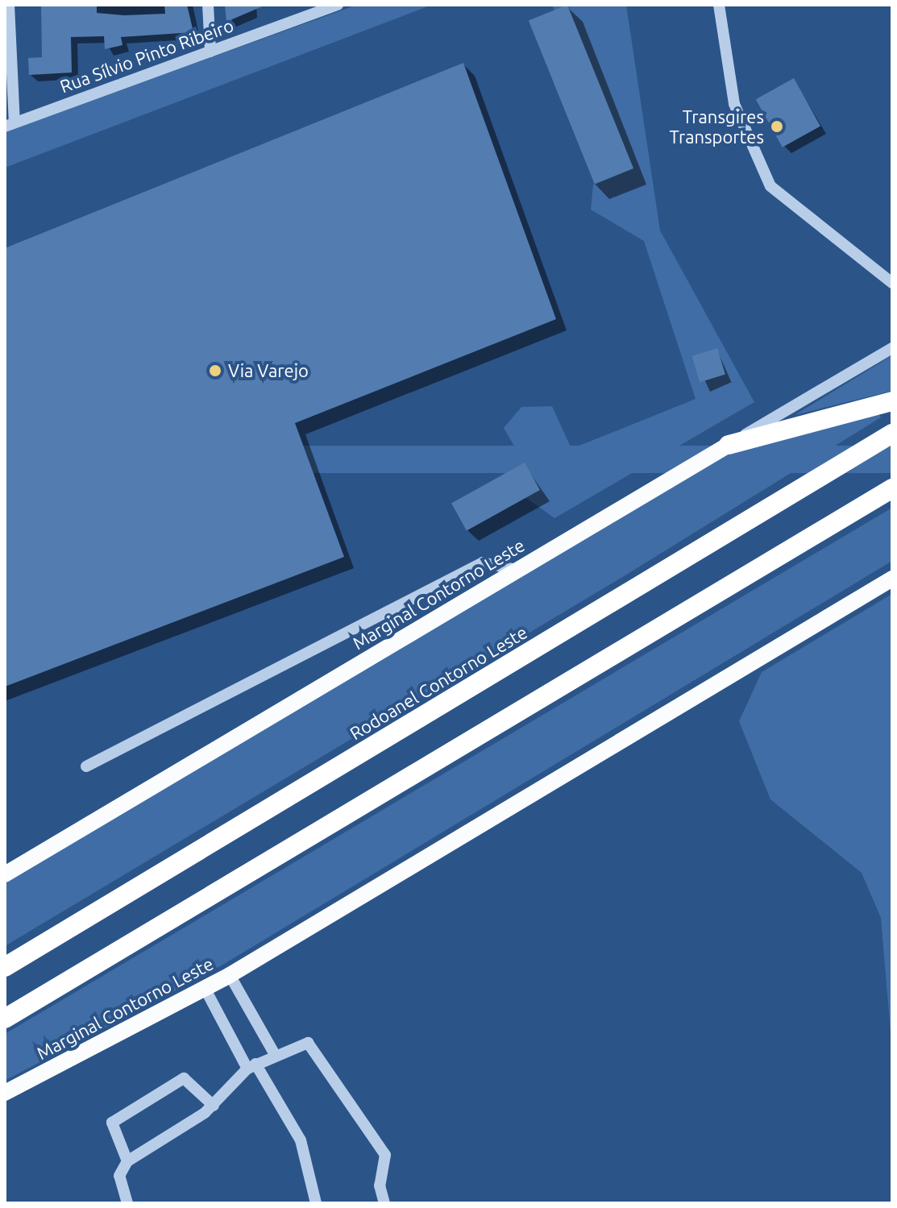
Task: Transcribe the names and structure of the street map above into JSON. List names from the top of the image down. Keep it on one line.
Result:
{"streets":{"highway":["Rodoanel Contorno Leste"],"main road":["Marginal Contorno Leste"],"street":["Rua Sílvio Pinto Ribeiro"]},"places":["Transgires Transportes","Via Varejo"]}
